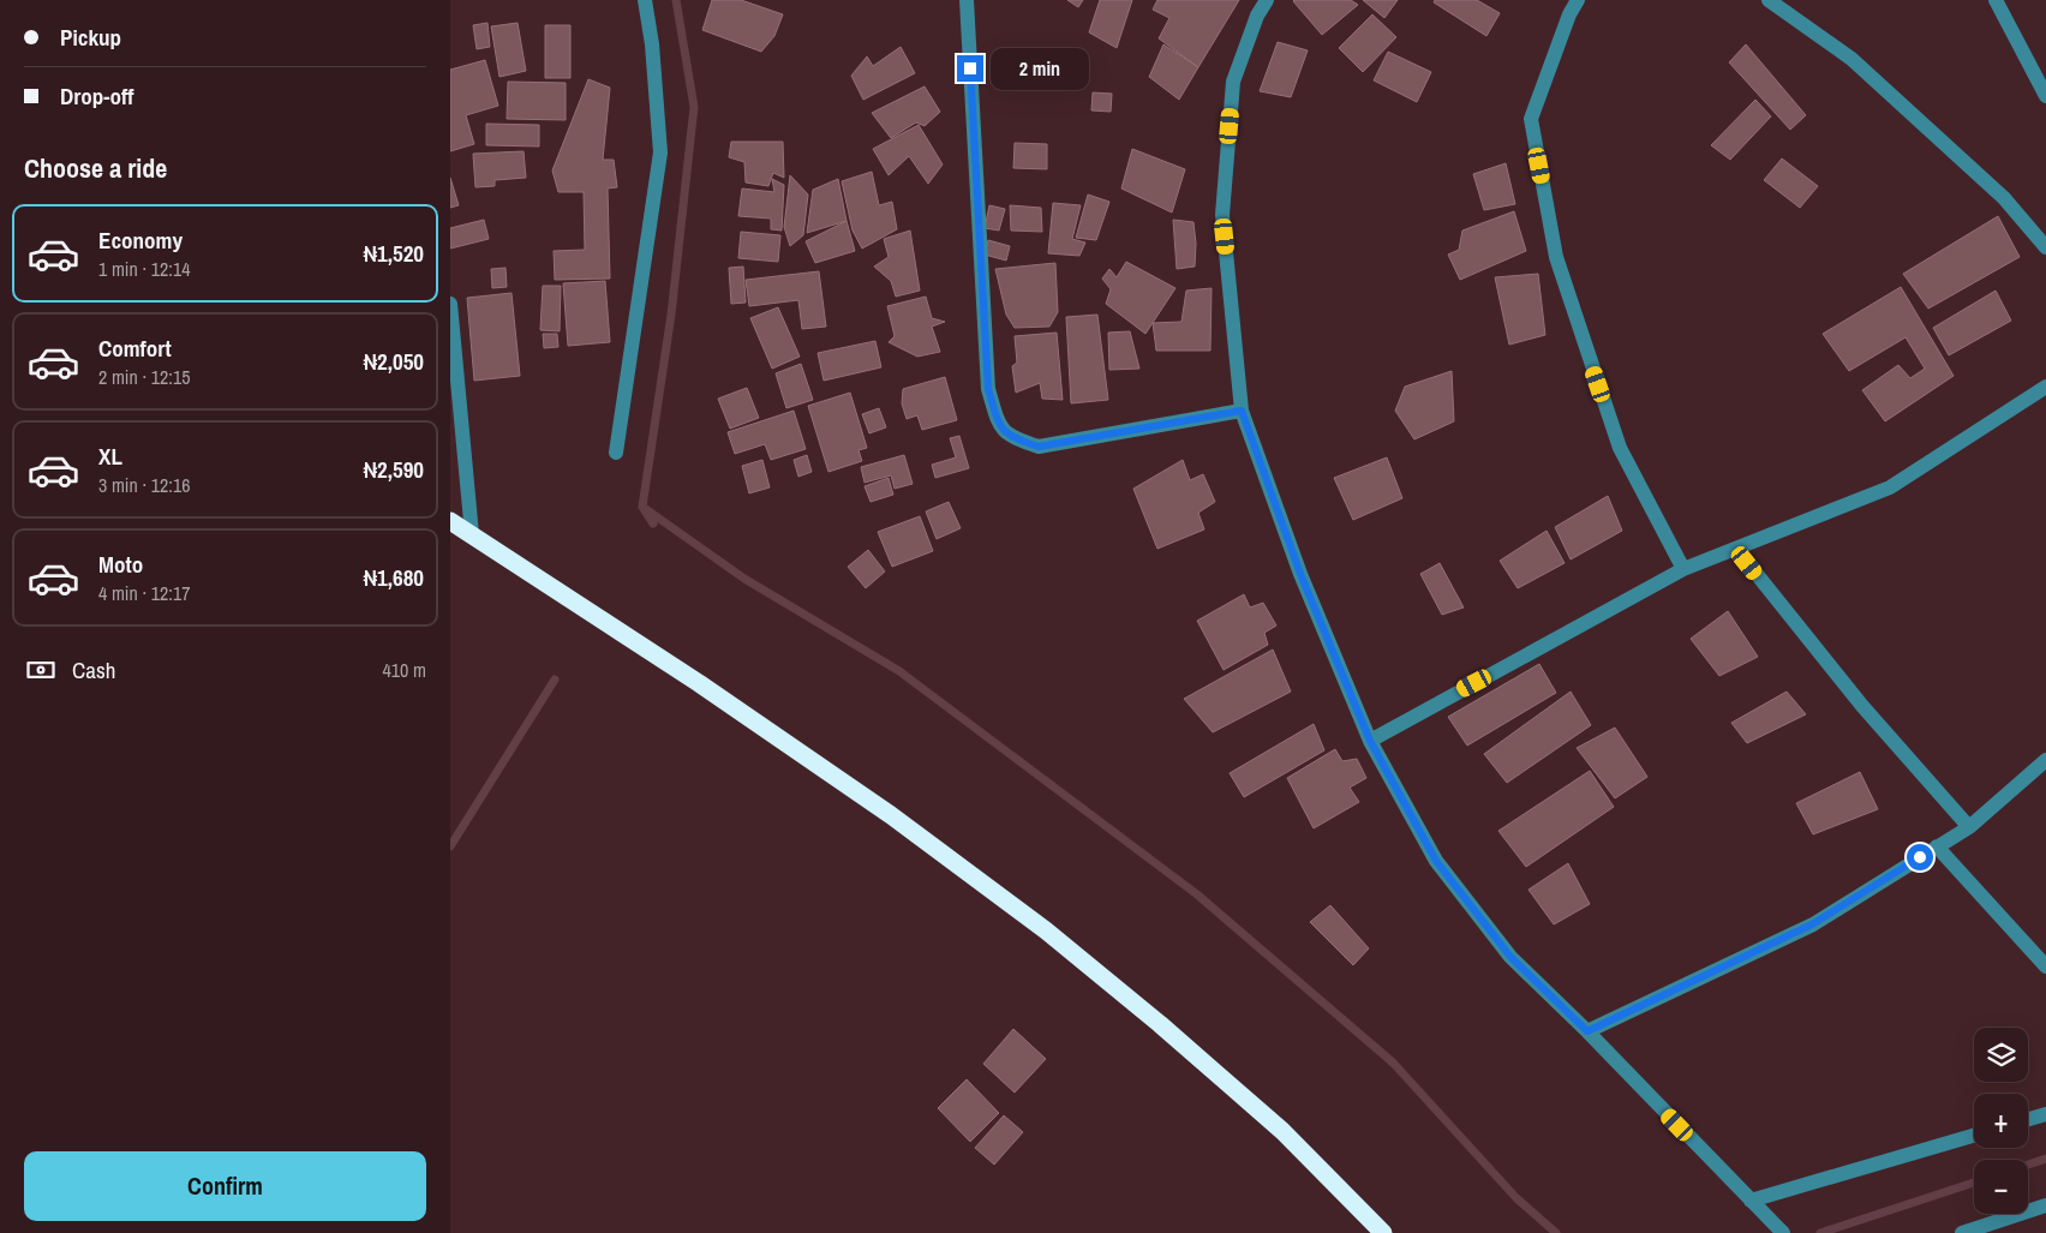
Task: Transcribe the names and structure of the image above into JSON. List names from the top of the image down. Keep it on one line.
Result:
{"page":{"banner":["Pickup","Drop-off"],"bubble":"2 min","heading":"Choose a ride","list":[{"name":"Economy","note":"1 min · 12:14","value":"₦1,520"},{"name":"Comfort","note":"2 min · 12:15","value":"₦2,050"},{"name":"XL","note":"3 min · 12:16","value":"₦2,590"},{"name":"Moto","note":"4 min · 12:17","value":"₦1,680"}],"pay":["Cash","410 m"],"map_buttons":["+","−"],"buttons":"Confirm"}}
